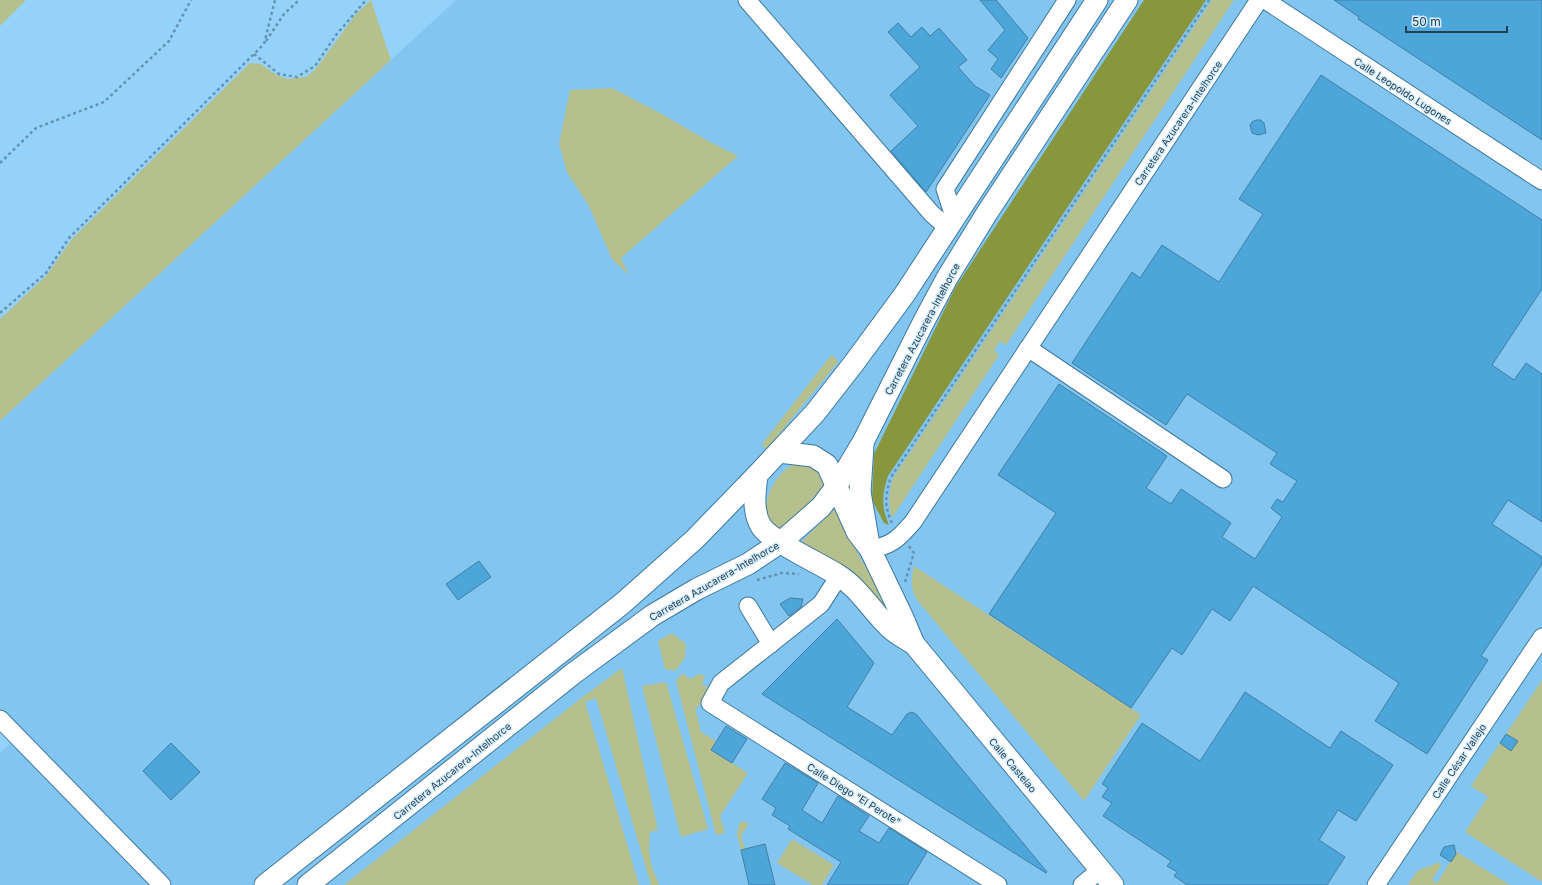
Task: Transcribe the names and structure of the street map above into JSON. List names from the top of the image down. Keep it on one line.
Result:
{"streets":{"main road":["Carretera Azucarera-Intelhorce","Calle Castelao"],"street":["Calle Leopoldo Lugones","Calle César Vallejo","Calle Diego \"El Perote\""]},"crossings":[["Carretera Azucarera-Intelhorce","Calle Castelao"]],"scale_bar":"50 m"}
